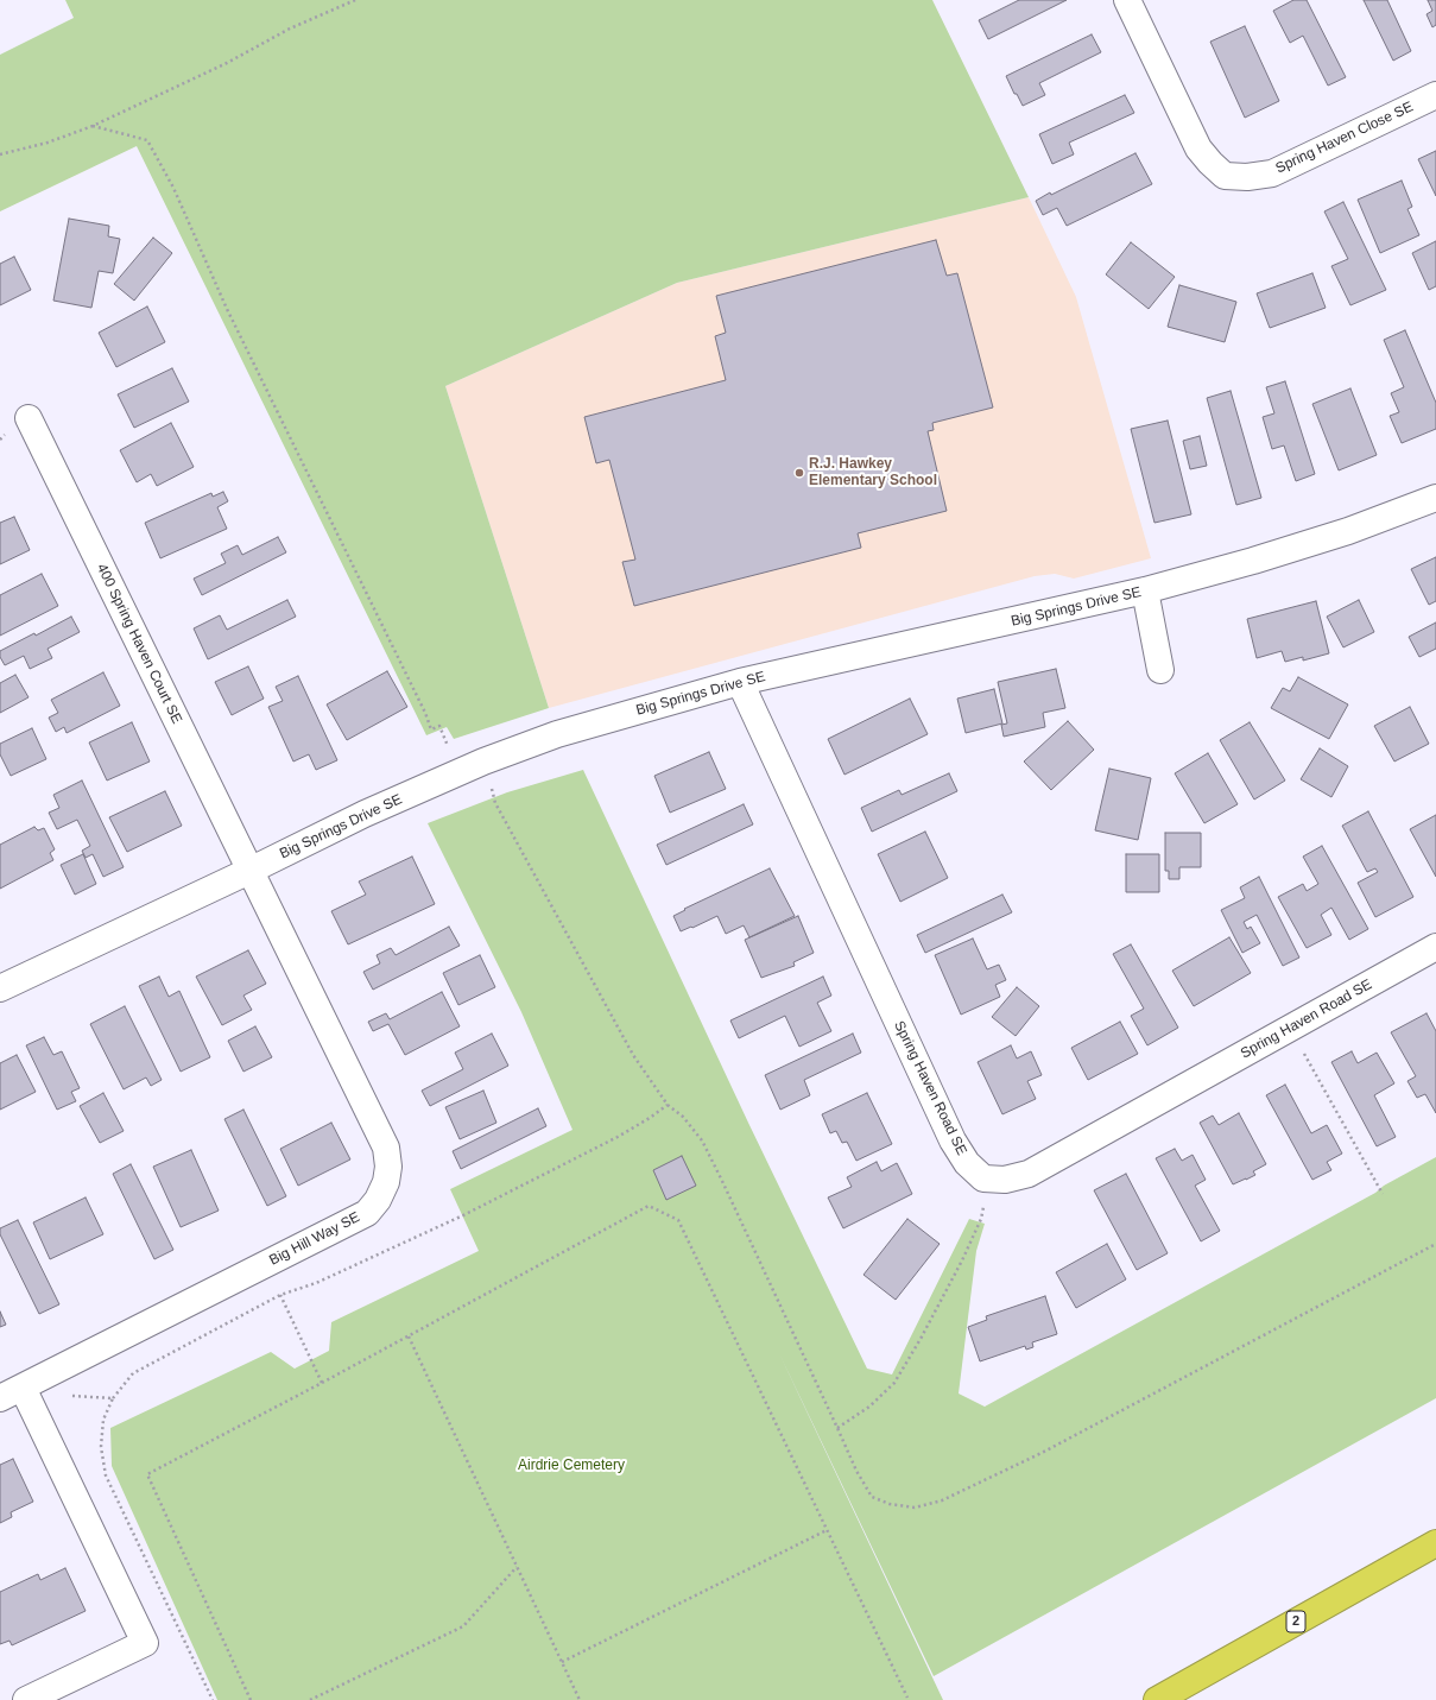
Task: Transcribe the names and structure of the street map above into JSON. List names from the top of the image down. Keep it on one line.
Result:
{"streets":{"highway":["2"],"street":["Spring Haven Close SE","Big Springs Drive SE","400 Spring Haven Court SE","Spring Haven Road SE","Big Hill Way SE"]},"crossings":[["Big Springs Drive SE","400 Spring Haven Court SE"],["Big Springs Drive SE","Spring Haven Road SE"],["Big Springs Drive SE","Big Hill Way SE"],["400 Spring Haven Court SE","Big Hill Way SE"]],"parks":["Airdrie Cemetery"],"places":["R.J. Hawkey Elementary School"]}
